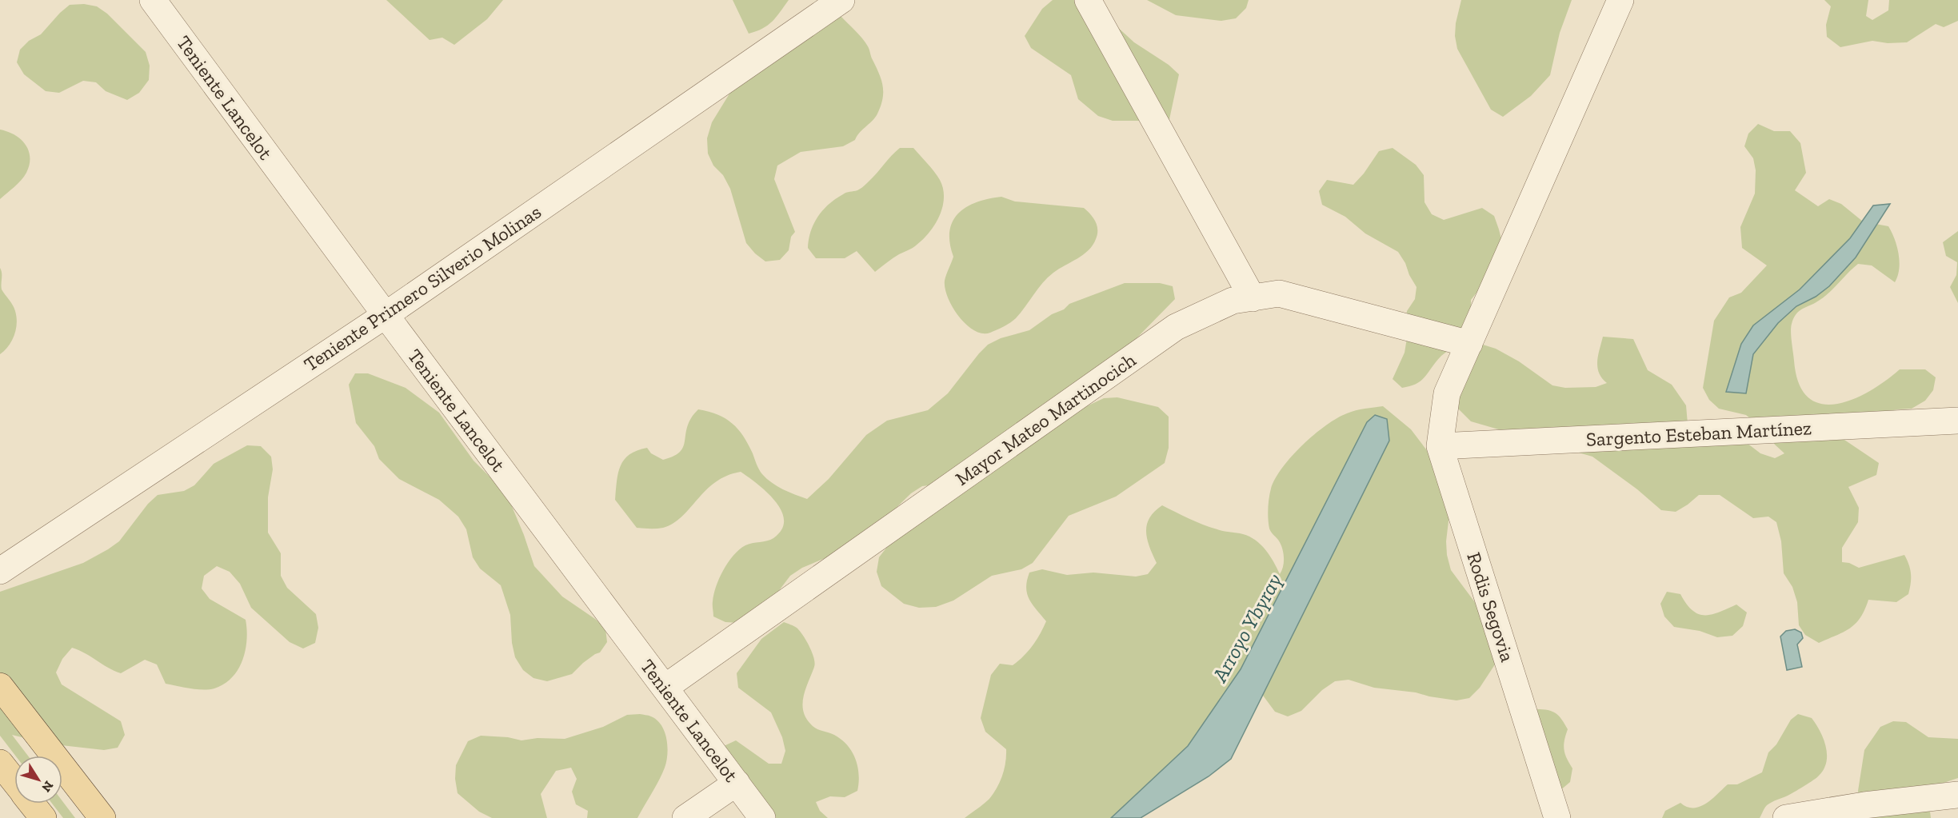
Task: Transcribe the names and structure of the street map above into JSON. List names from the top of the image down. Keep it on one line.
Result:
{"streets":{"street":["Teniente Lancelot","Teniente Primero Silverio Molinas","Mayor Mateo Martinocich","Sargento Esteban Martínez","Rodis Segovia"]},"crossings":[["Teniente Lancelot","Teniente Primero Silverio Molinas"],["Teniente Lancelot","Mayor Mateo Martinocich"],["Mayor Mateo Martinocich","Rodis Segovia"],["Sargento Esteban Martínez","Rodis Segovia"]],"water":["Arroyo Ybyray"],"north":"bottom right"}
